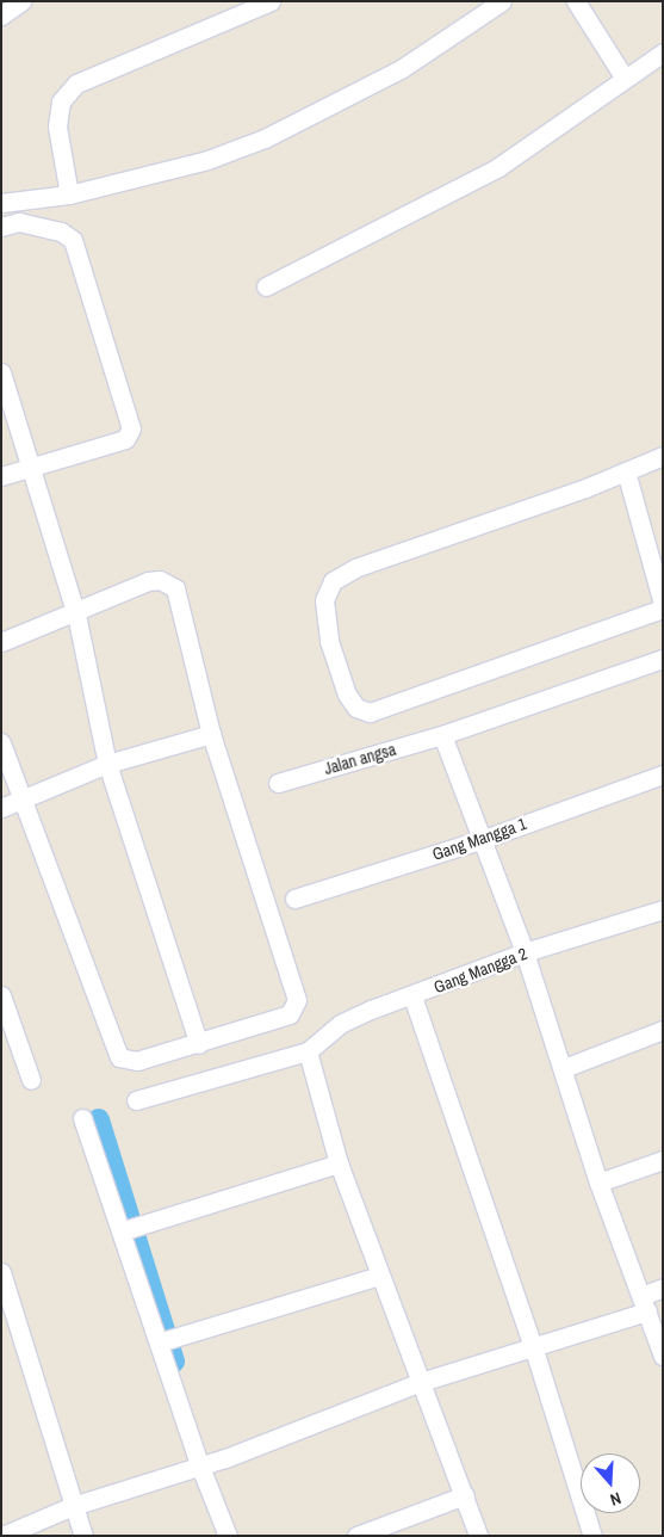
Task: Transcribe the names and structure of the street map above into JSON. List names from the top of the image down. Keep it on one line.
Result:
{"streets":{"street":["Jalan angsa","Gang Mangga 1","Gang Mangga 2"]},"north":"bottom"}
